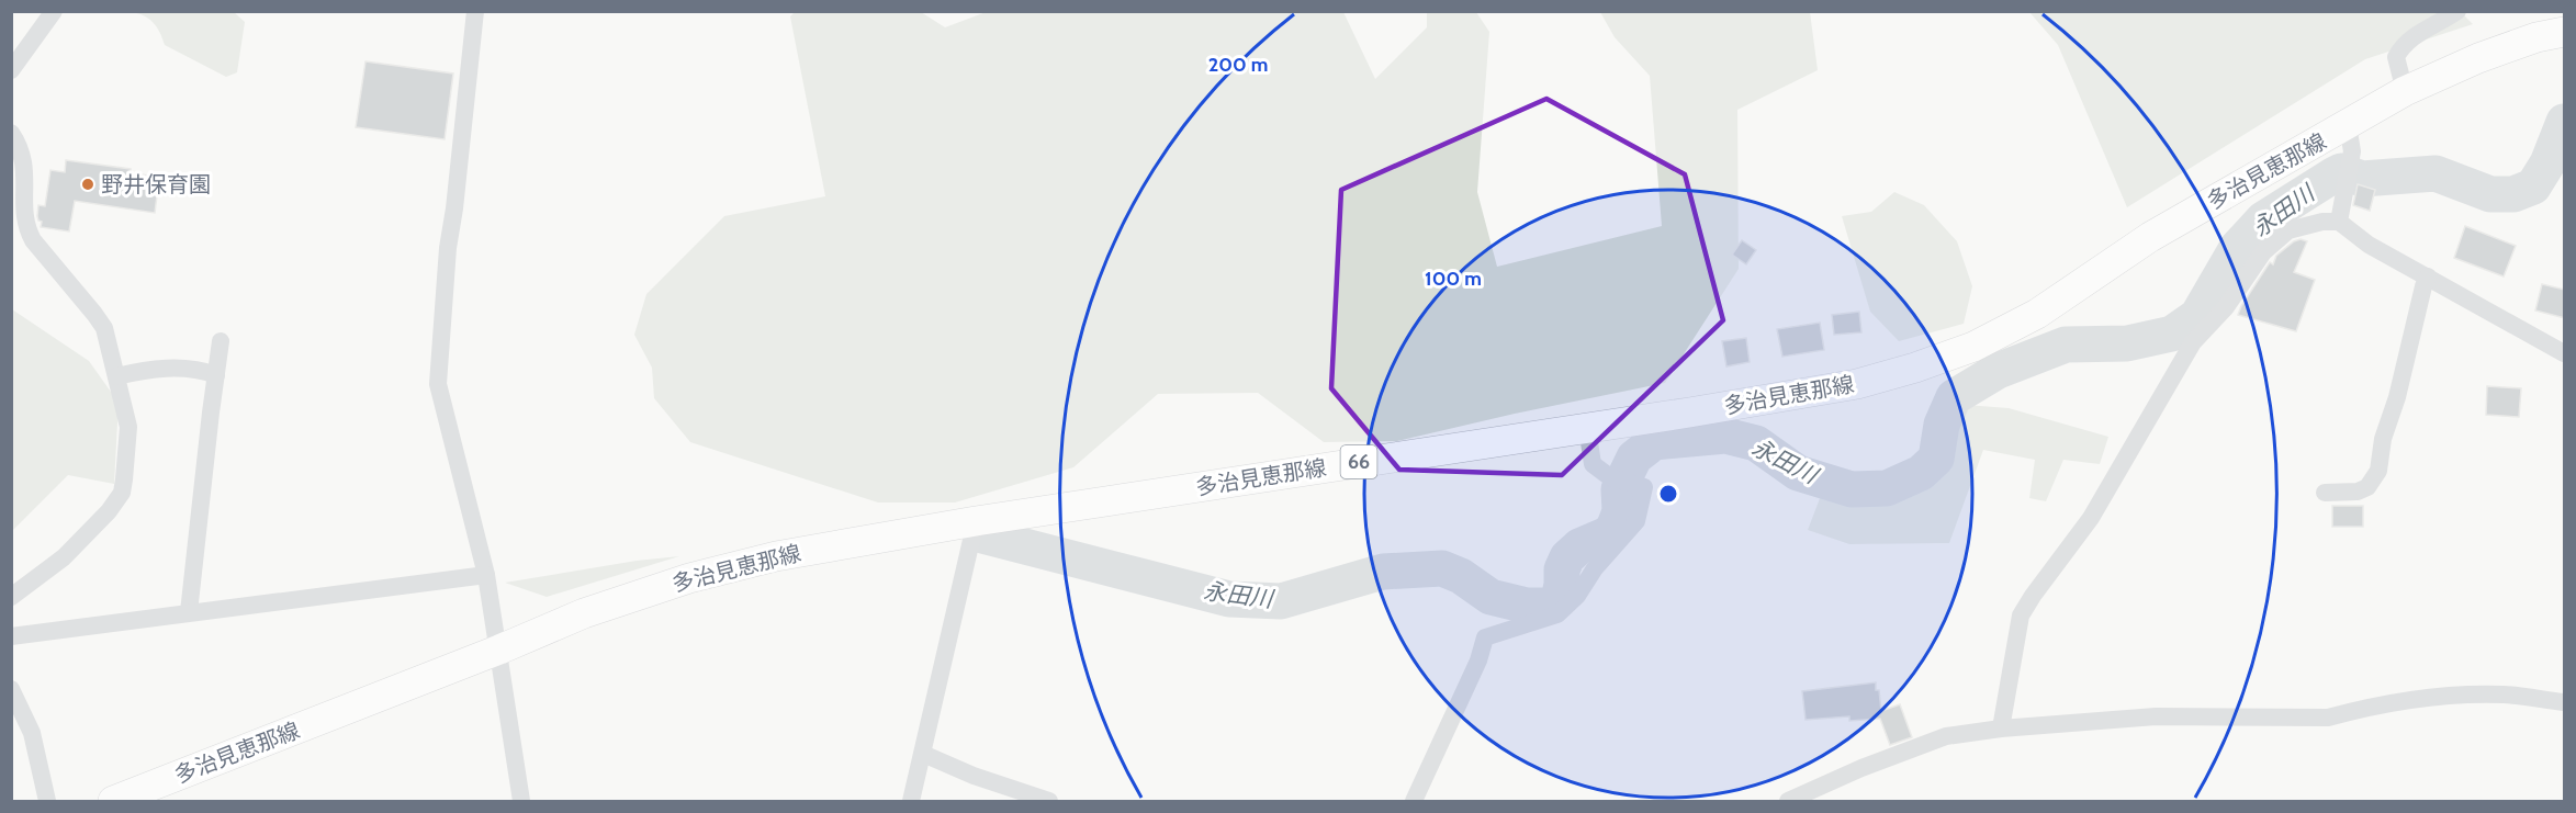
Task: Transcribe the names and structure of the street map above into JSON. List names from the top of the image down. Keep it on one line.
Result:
{"streets":{"main road":["多治見恵那線","66"]},"water":["永田川"],"places":["野井保育園"],"rings":["200 m","100 m"]}
